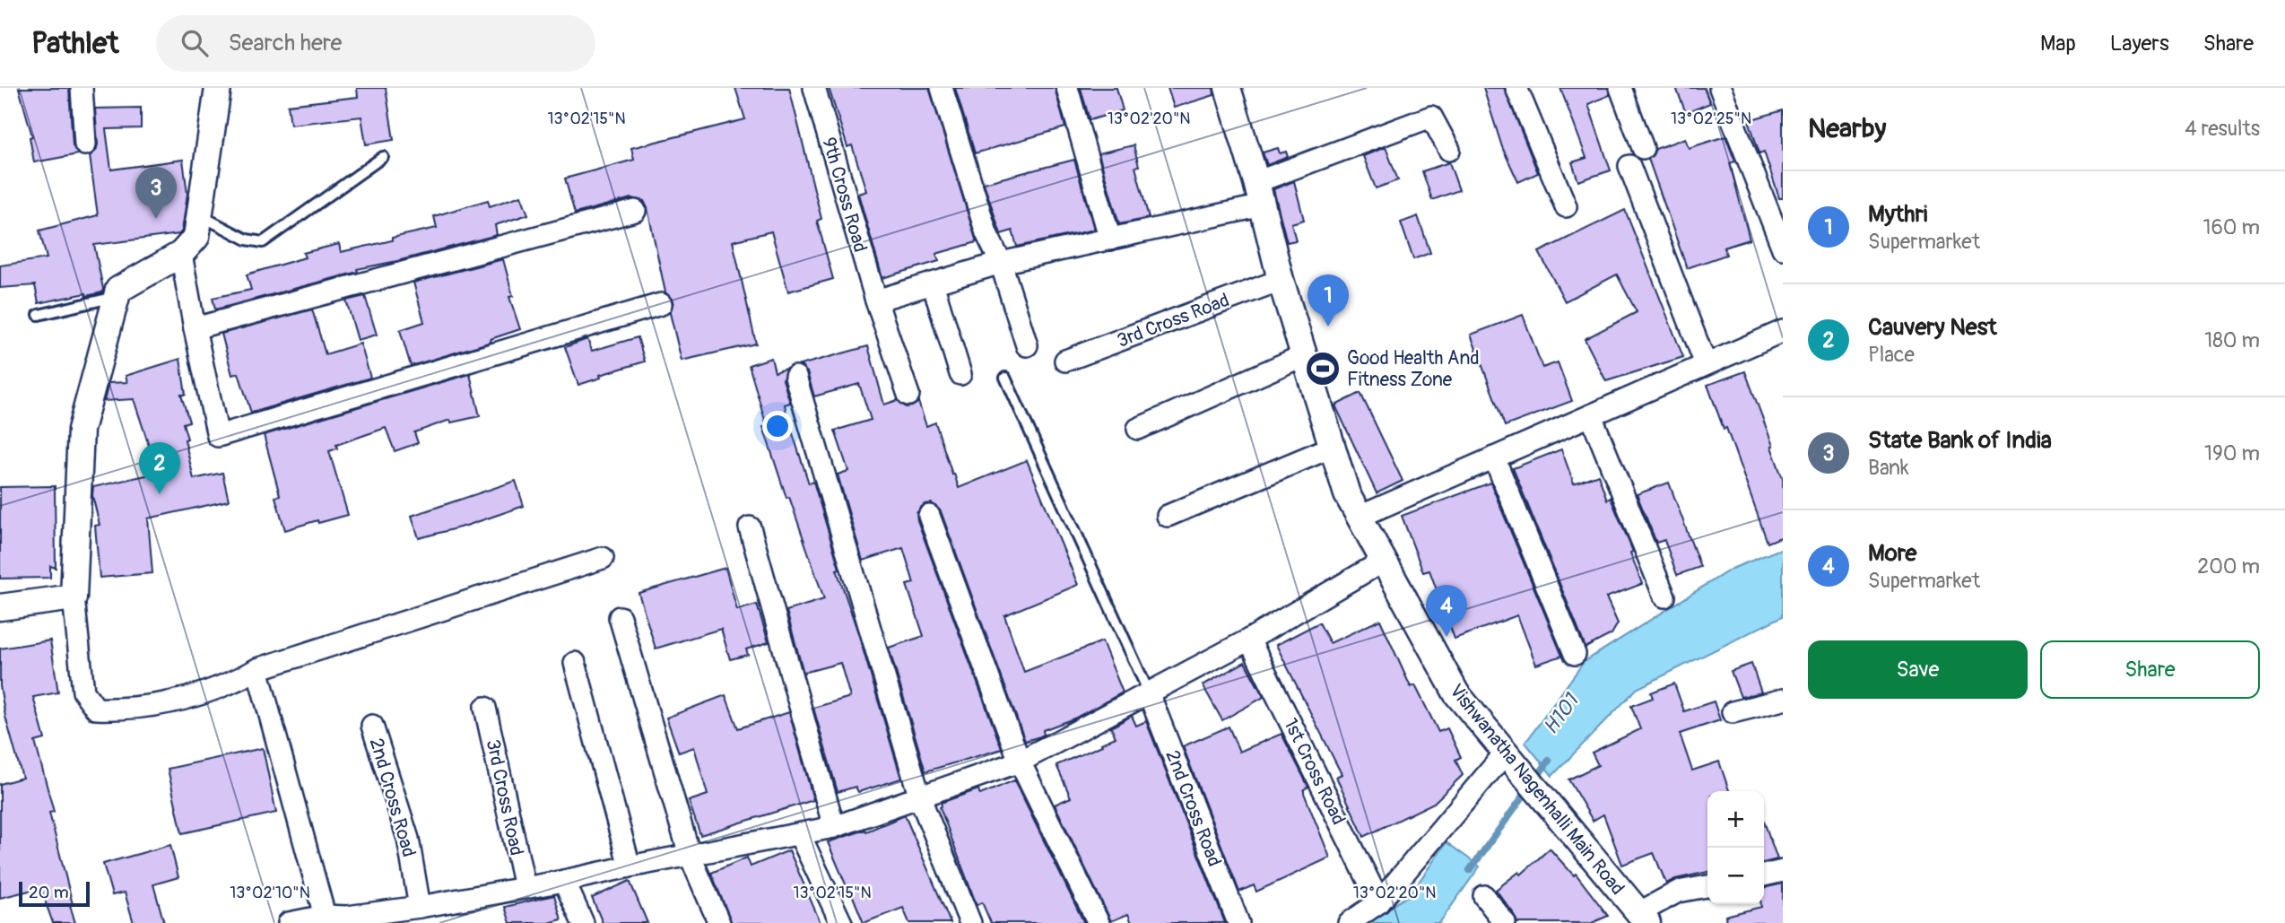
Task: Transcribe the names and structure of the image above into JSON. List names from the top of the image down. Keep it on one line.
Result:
{"streets":{"street":["9th Cross Road","3rd Cross Road","1st Cross Road","Vishwanatha Nagenhalli Main Road","2nd Cross Road"]},"crossings":[["3rd Cross Road","Vishwanatha Nagenhalli Main Road"]],"water":["H101"],"places":{"sports":["Good Health And Fitness Zone"]},"scale_bar":"20 m","page":{"header":"Pathlet","search":"Search here","nav":["Map","Layers","Share"],"heading":["Nearby","4 results"],"pins":["3","1","2","4"],"list":[{"mark":"1","name":"Mythri","note":"Supermarket","value":"160 m"},{"mark":"2","name":"Cauvery Nest","note":"Place","value":"180 m"},{"mark":"3","name":"State Bank of India","note":"Bank","value":"190 m"},{"mark":"4","name":"More","note":"Supermarket","value":"200 m"}],"buttons":["Save","Share"],"map_buttons":["+","−"],"scale":"20 m"},"coordinates":["13°02'15\"N","13°02'20\"N","13°02'25\"N","13°02'10\"N"]}
